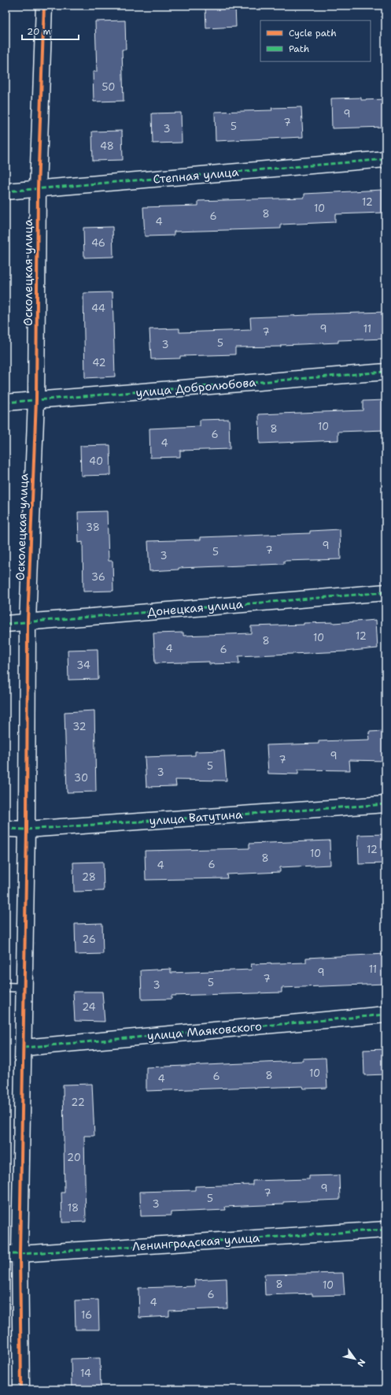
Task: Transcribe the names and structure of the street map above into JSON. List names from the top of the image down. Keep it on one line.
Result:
{"streets":{"street":["Степная улица","Осколецкая улица","улица Добролюбова","Донецкая улица","улица Ватутина","улица Маяковского","Ленинградская улица"]},"crossings":[["Степная улица","Осколецкая улица"],["Осколецкая улица","улица Добролюбова"],["Осколецкая улица","Донецкая улица"],["Осколецкая улица","улица Ватутина"],["Осколецкая улица","улица Маяковского"],["Осколецкая улица","Ленинградская улица"]],"house_numbers":["50","9","7","5","3","48","12","10","8","6","4","46","44","9","11","7","5","3","42","10","8","6","4","40","38","9","7","5","3","36","12","10","8","4","6","34","32","9","7","5","3","30","12","10","8","6","4","28","26","11","9","7","5","3","24","10","8","6","4","22","20","9","7","5","3","18","8","10","6","4","16","14"],"legend":["Cycle path","Path"],"scale_bar":"20 m","north":"bottom right"}
